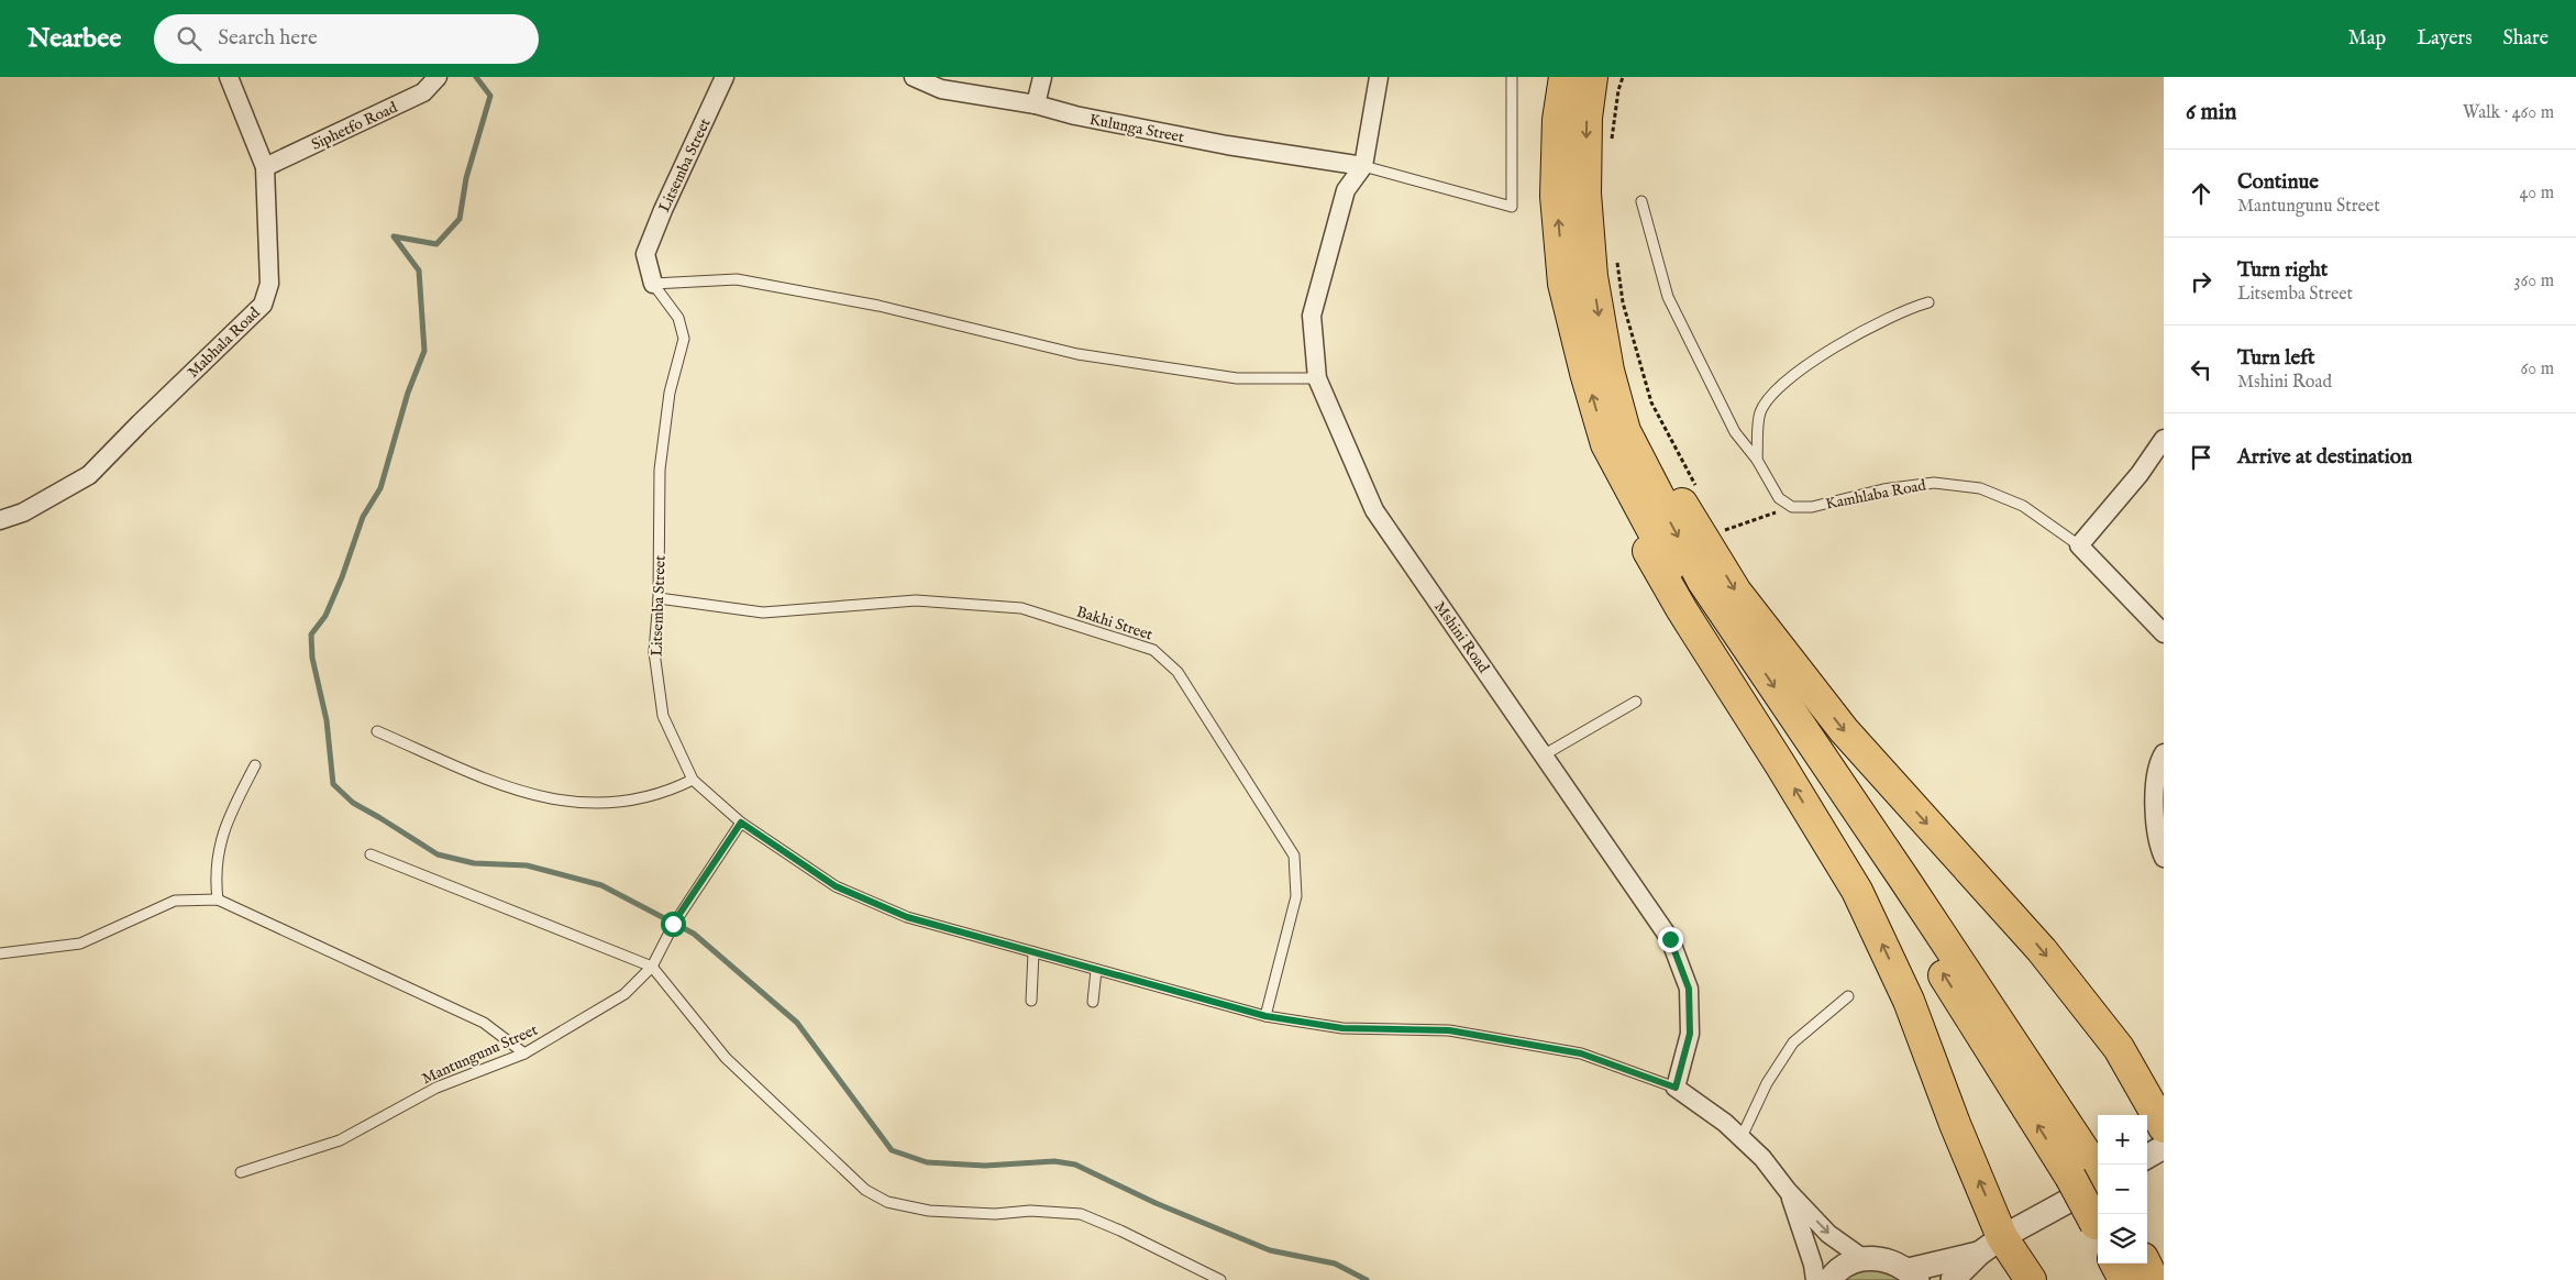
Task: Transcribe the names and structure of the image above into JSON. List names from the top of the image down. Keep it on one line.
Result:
{"streets":{"street":["Siphetfo Road","Kulunga Street","Litsemba Street","Mabhala Road","Kamhlaba Road","Mshini Road"],"lane":["Bakhi Street","Mantungunu Street"]},"crossings":[["Siphetfo Road","Mabhala Road"],["Kulunga Street","Mshini Road"],["Litsemba Street","Bakhi Street"],["Litsemba Street","Mshini Road"],["Litsemba Street","Mantungunu Street"]],"page":{"header":"Nearbee","search":"Search here","nav":["Map","Layers","Share"],"heading":["6 min","Walk · 460 m"],"list":[["Continue","Mantungunu Street","40 m"],["Turn right","Litsemba Street","360 m"],["Turn left","Mshini Road","60 m"],"Arrive at destination"],"map_buttons":["+","−"]}}
